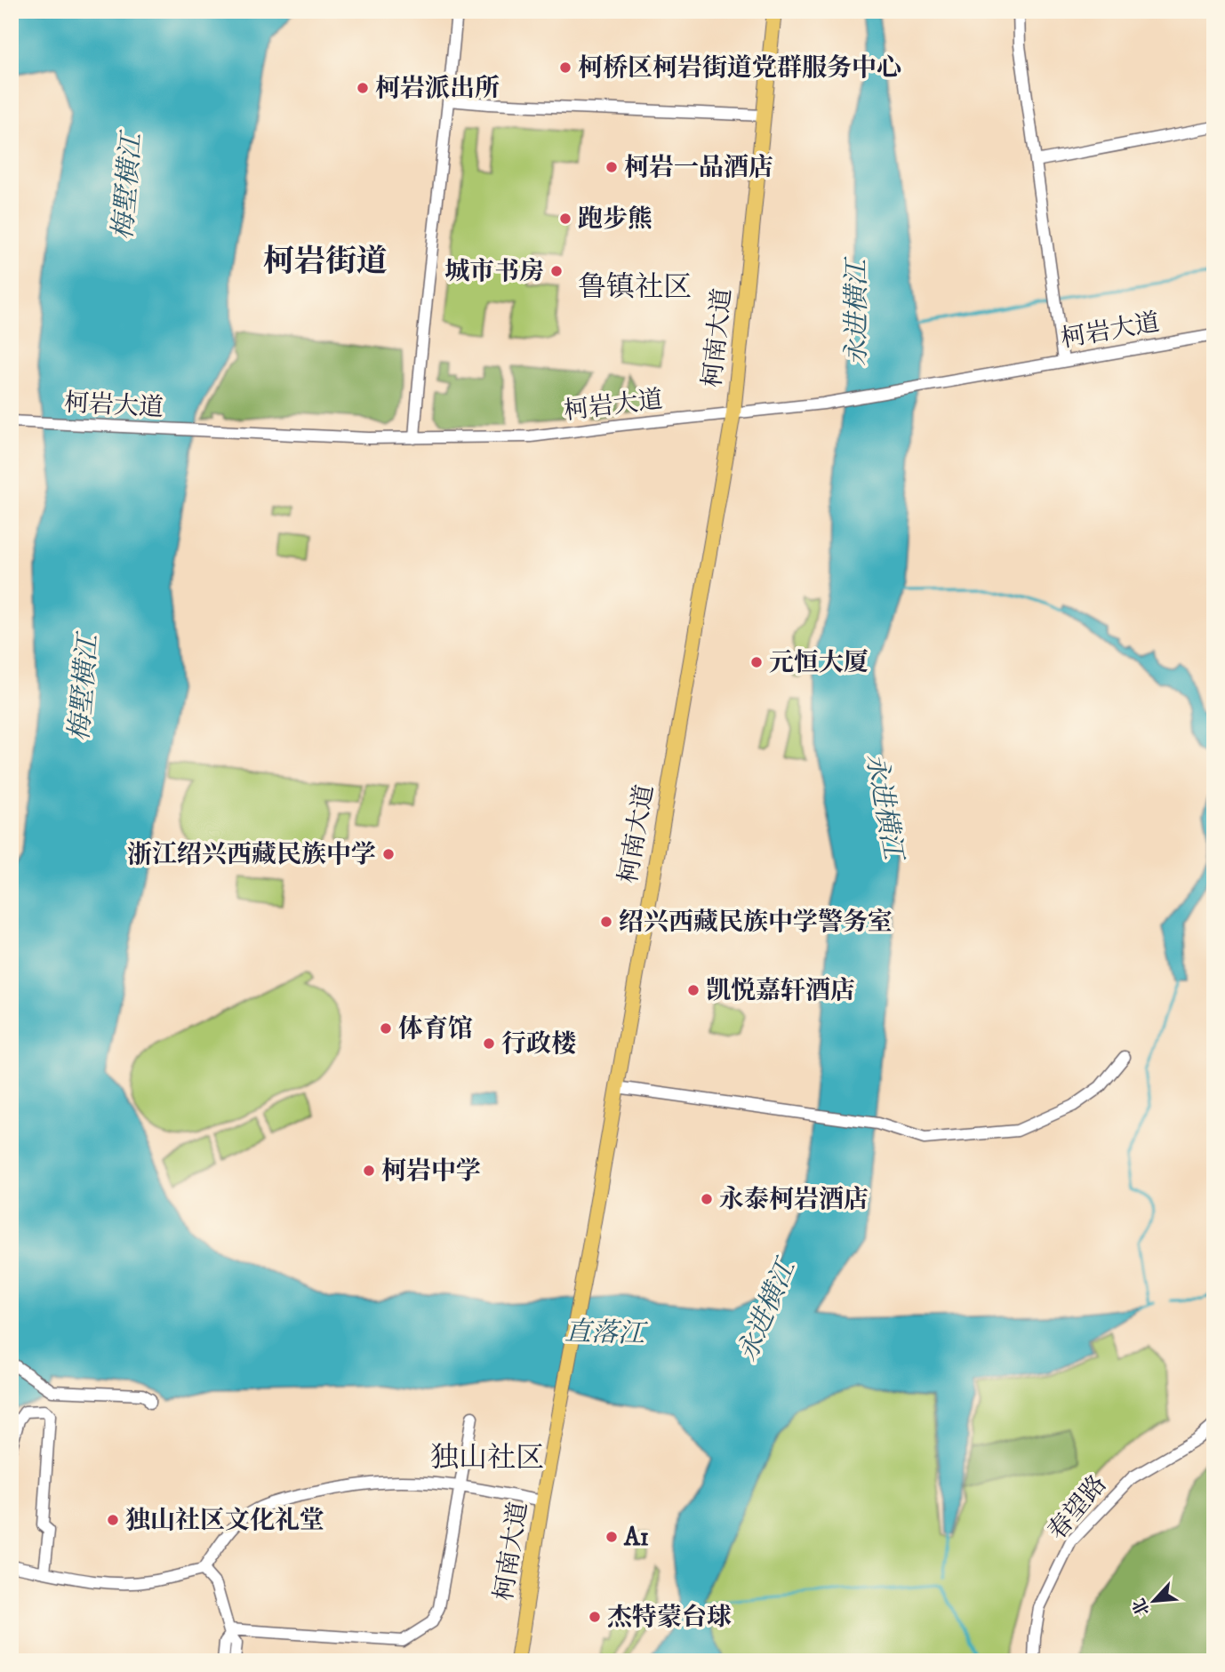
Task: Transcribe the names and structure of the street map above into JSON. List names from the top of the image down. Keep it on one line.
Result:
{"streets":{"main road":["柯南大道"],"street":["柯岩大道","春望路"]},"crossings":[["柯岩大道","柯南大道"]],"districts":["柯岩街道","鲁镇社区","独山社区"],"water":["梅墅横江","永进横江","直落江"],"places":["柯桥区柯岩街道党群服务中心","柯岩派出所","柯岩一品酒店","跑步熊","城市书房","元恒大厦","浙江绍兴西藏民族中学","绍兴西藏民族中学警务室","凯悦嘉轩酒店","体育馆","行政楼","柯岩中学","永泰柯岩酒店","独山社区文化礼堂","A1","杰特蒙台球"],"north":"bottom left"}
